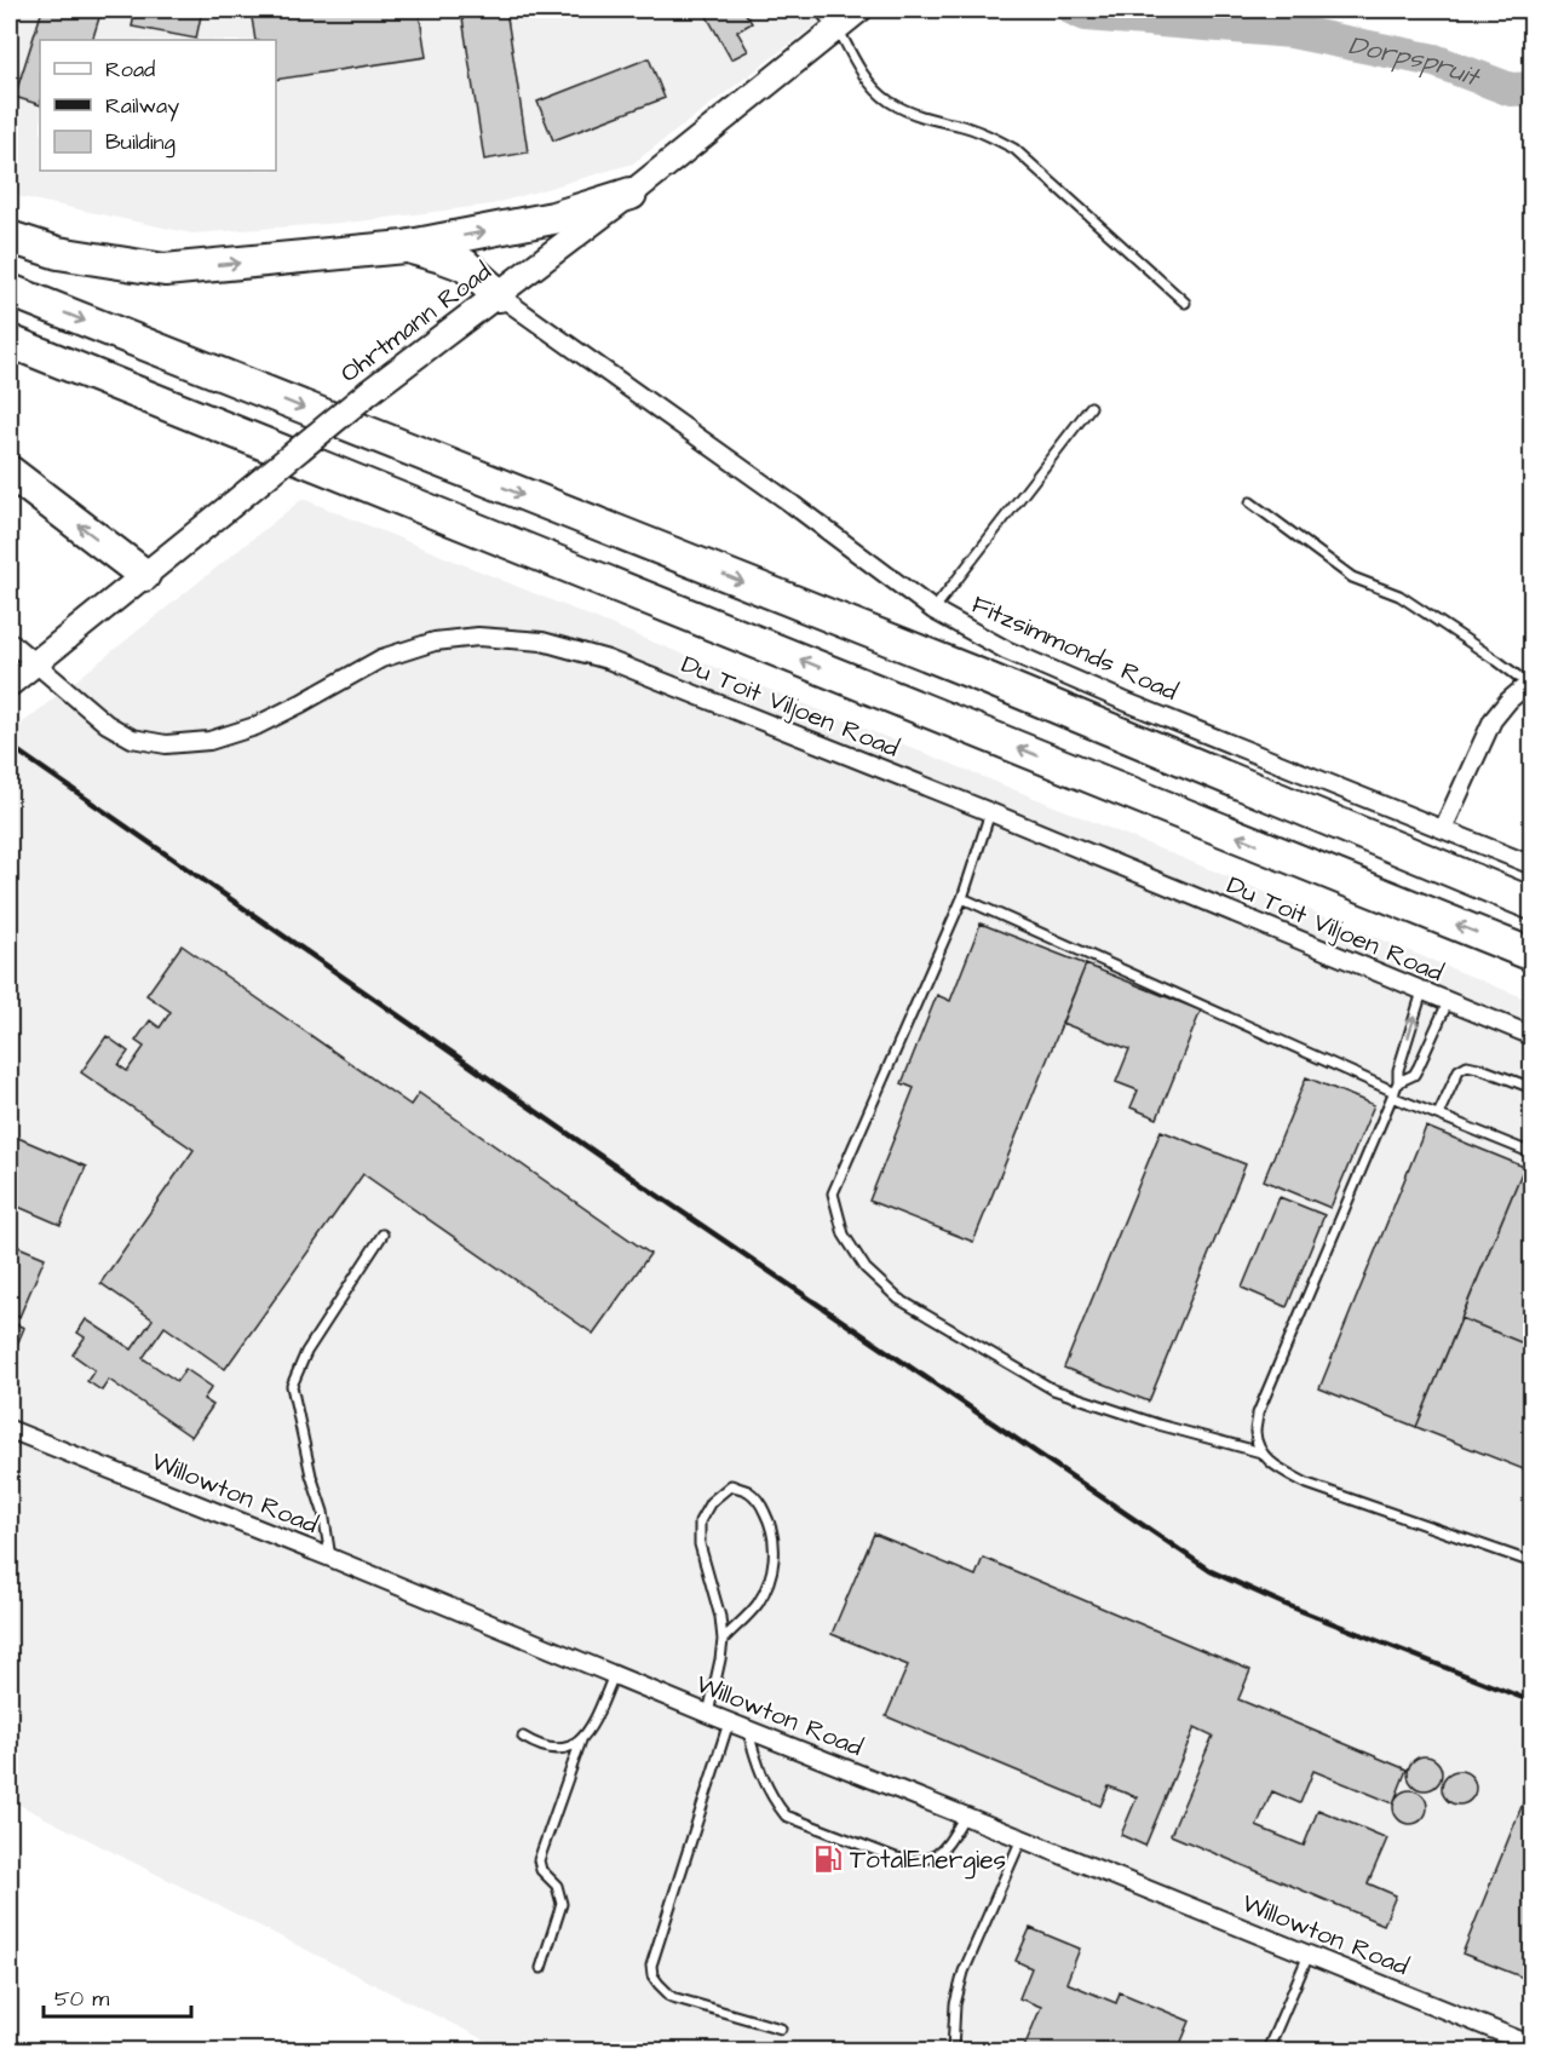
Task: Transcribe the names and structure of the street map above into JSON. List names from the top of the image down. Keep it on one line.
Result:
{"streets":{"main road":["Ohrtmann Road"],"street":["Fitzsimmonds Road","Du Toit Viljoen Road","Willowton Road"]},"crossings":[["Ohrtmann Road","Fitzsimmonds Road"],["Ohrtmann Road","Du Toit Viljoen Road"]],"water":["Dorpspruit"],"places":{"fuel station":["TotalEnergies"]},"legend":["Road","Railway","Building"],"scale_bar":"50 m"}
